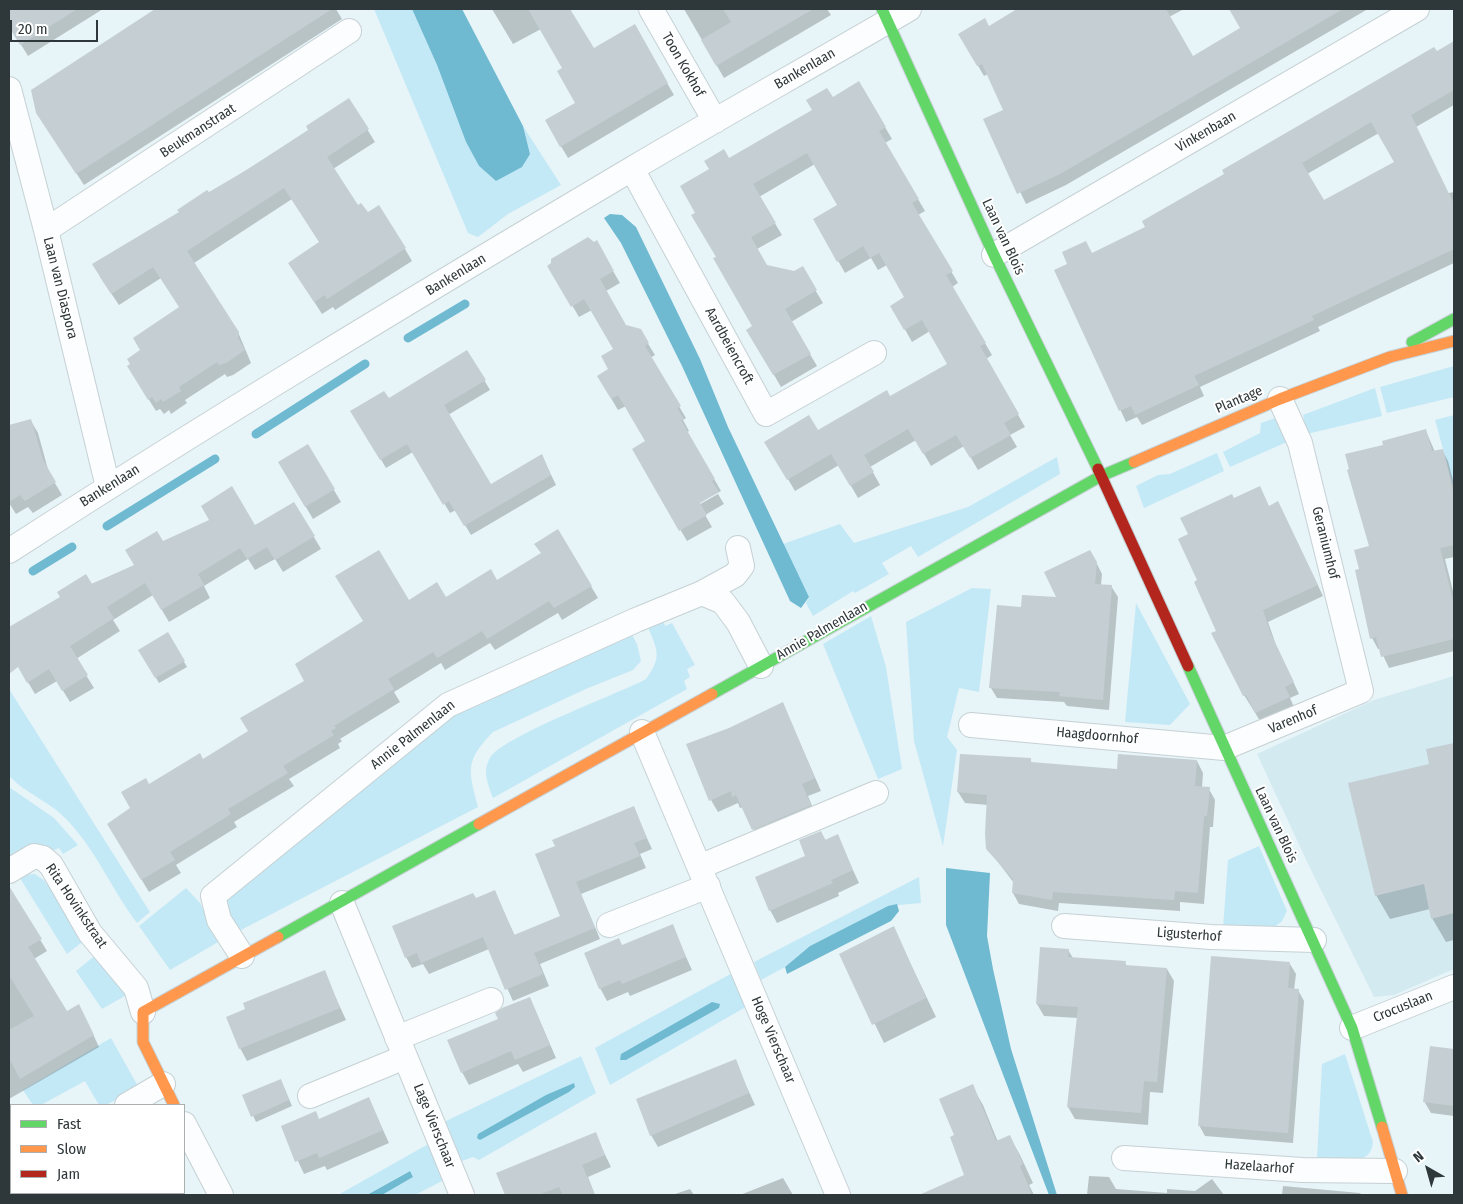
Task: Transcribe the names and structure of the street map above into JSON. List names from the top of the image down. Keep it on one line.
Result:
{"streets":{"street":["Toon Kokhof","Bankenlaan","Beukmanstraat","Vinkenbaan","Laan van Blois","Laan van Diaspora","Aardbeiencroft","Plantage","Geraniumhof","Annie Palmenlaan","Varenhof","Haagdoornhof","Rita Hovinkstraat","Ligusterhof","Crocuslaan","Hoge Vierschaar","Lage Vierschaar","Hazelaarhof"]},"crossings":[["Toon Kokhof","Bankenlaan"],["Bankenlaan","Laan van Blois"],["Bankenlaan","Laan van Diaspora"],["Bankenlaan","Aardbeiencroft"],["Beukmanstraat","Laan van Diaspora"],["Vinkenbaan","Laan van Blois"],["Laan van Blois","Plantage"],["Laan van Blois","Annie Palmenlaan"],["Laan van Blois","Varenhof"],["Laan van Blois","Haagdoornhof"],["Laan van Blois","Ligusterhof"],["Laan van Blois","Crocuslaan"],["Laan van Blois","Hazelaarhof"],["Plantage","Geraniumhof"],["Plantage","Annie Palmenlaan"],["Geraniumhof","Varenhof"],["Annie Palmenlaan","Rita Hovinkstraat"],["Annie Palmenlaan","Hoge Vierschaar"],["Annie Palmenlaan","Lage Vierschaar"],["Varenhof","Haagdoornhof"]],"legend":["Fast","Slow","Jam"],"scale_bar":"20 m","north":"top left"}
